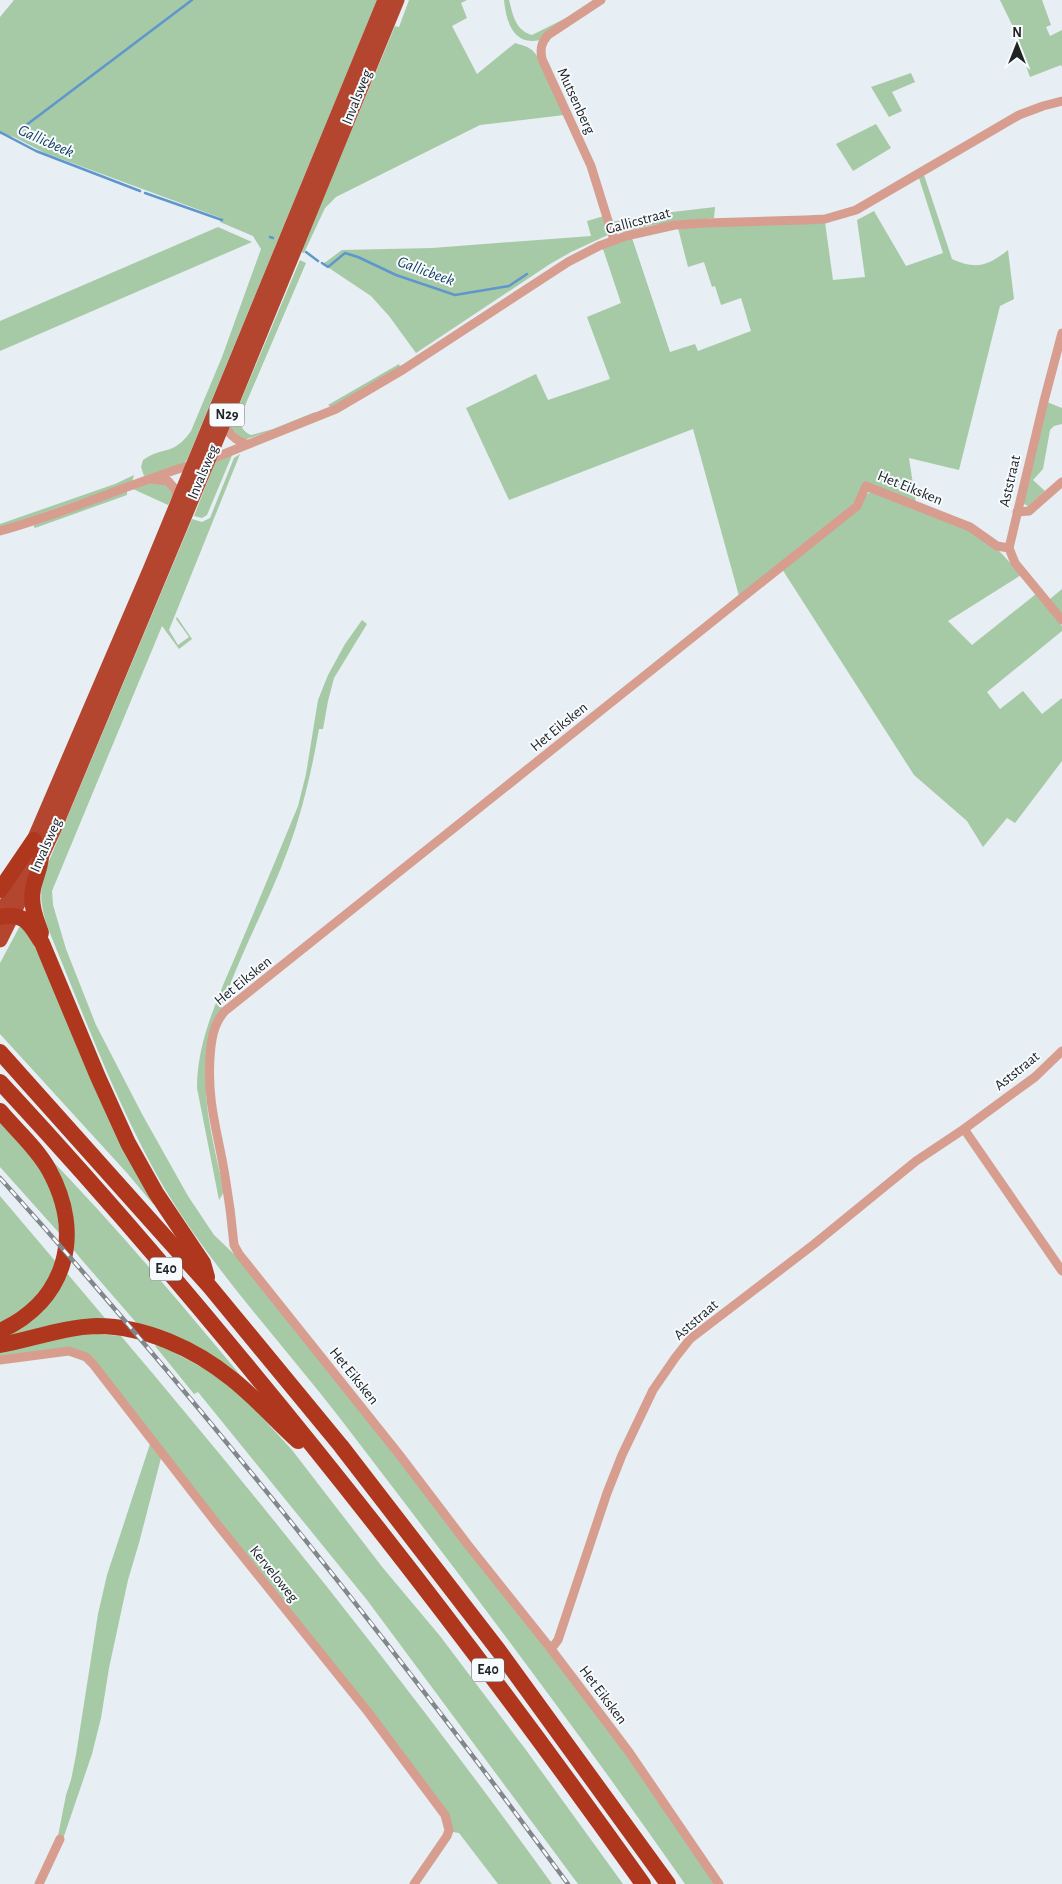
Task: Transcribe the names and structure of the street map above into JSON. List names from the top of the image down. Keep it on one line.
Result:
{"streets":{"highway":["Invalsweg","N29","E40"],"street":["Mutsenberg","Gallicstraat","Aststraat","Het Eiksken","Kerveloweg"]},"crossings":[["Invalsweg","Gallicstraat"],["Mutsenberg","Gallicstraat"],["Aststraat","Het Eiksken"]],"water":["Gallicbeek"],"north":"top"}
